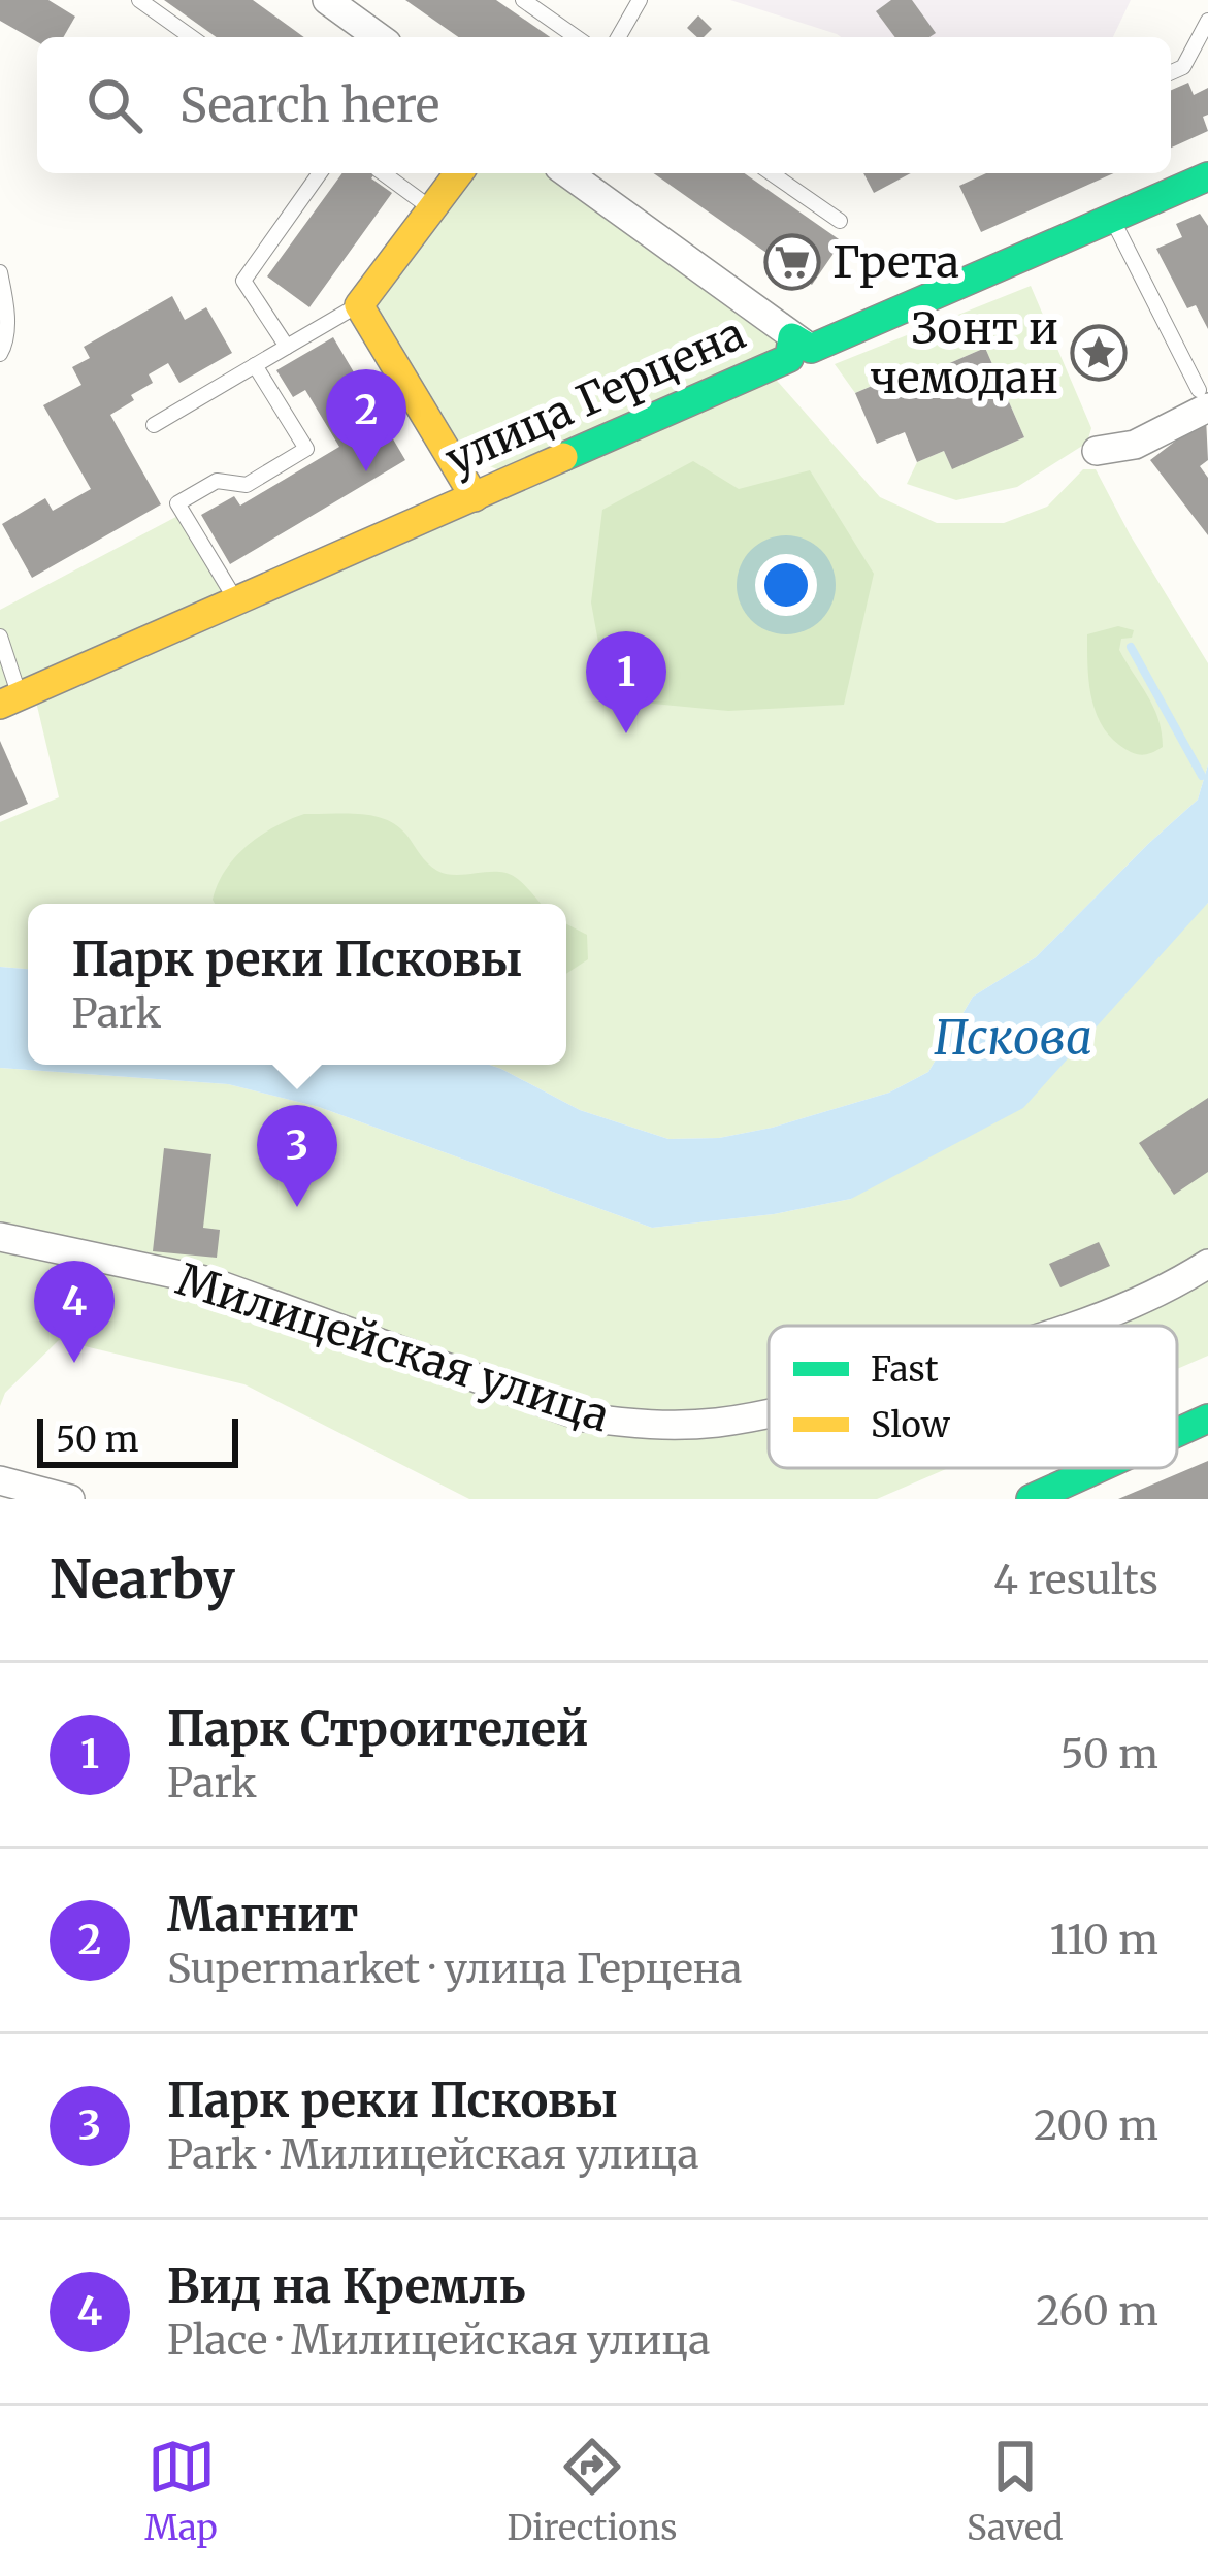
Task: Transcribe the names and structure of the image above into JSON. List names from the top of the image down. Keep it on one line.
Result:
{"streets":{"street":["улица Герцена","Милицейская улица"]},"water":["Пскова"],"places":{"supermarket":["Грета"],"place":["Зонт и чемодан"]},"legend":["Fast","Slow"],"scale_bar":"50 m","page":{"search":"Search here","pins":["2","1","3","4"],"popup":["Парк реки Псковы","Park"],"scale":"50 m","heading":["Nearby","4 results"],"list":[{"mark":"1","name":"Парк Строителей","note":"Park","value":"50 m"},{"mark":"2","name":"Магнит","note":"Supermarket · улица Герцена","value":"110 m"},{"mark":"3","name":"Парк реки Псковы","note":"Park · Милицейская улица","value":"200 m"},{"mark":"4","name":"Вид на Кремль","note":"Place · Милицейская улица","value":"260 m"}],"nav":["Map","Directions","Saved"]}}
